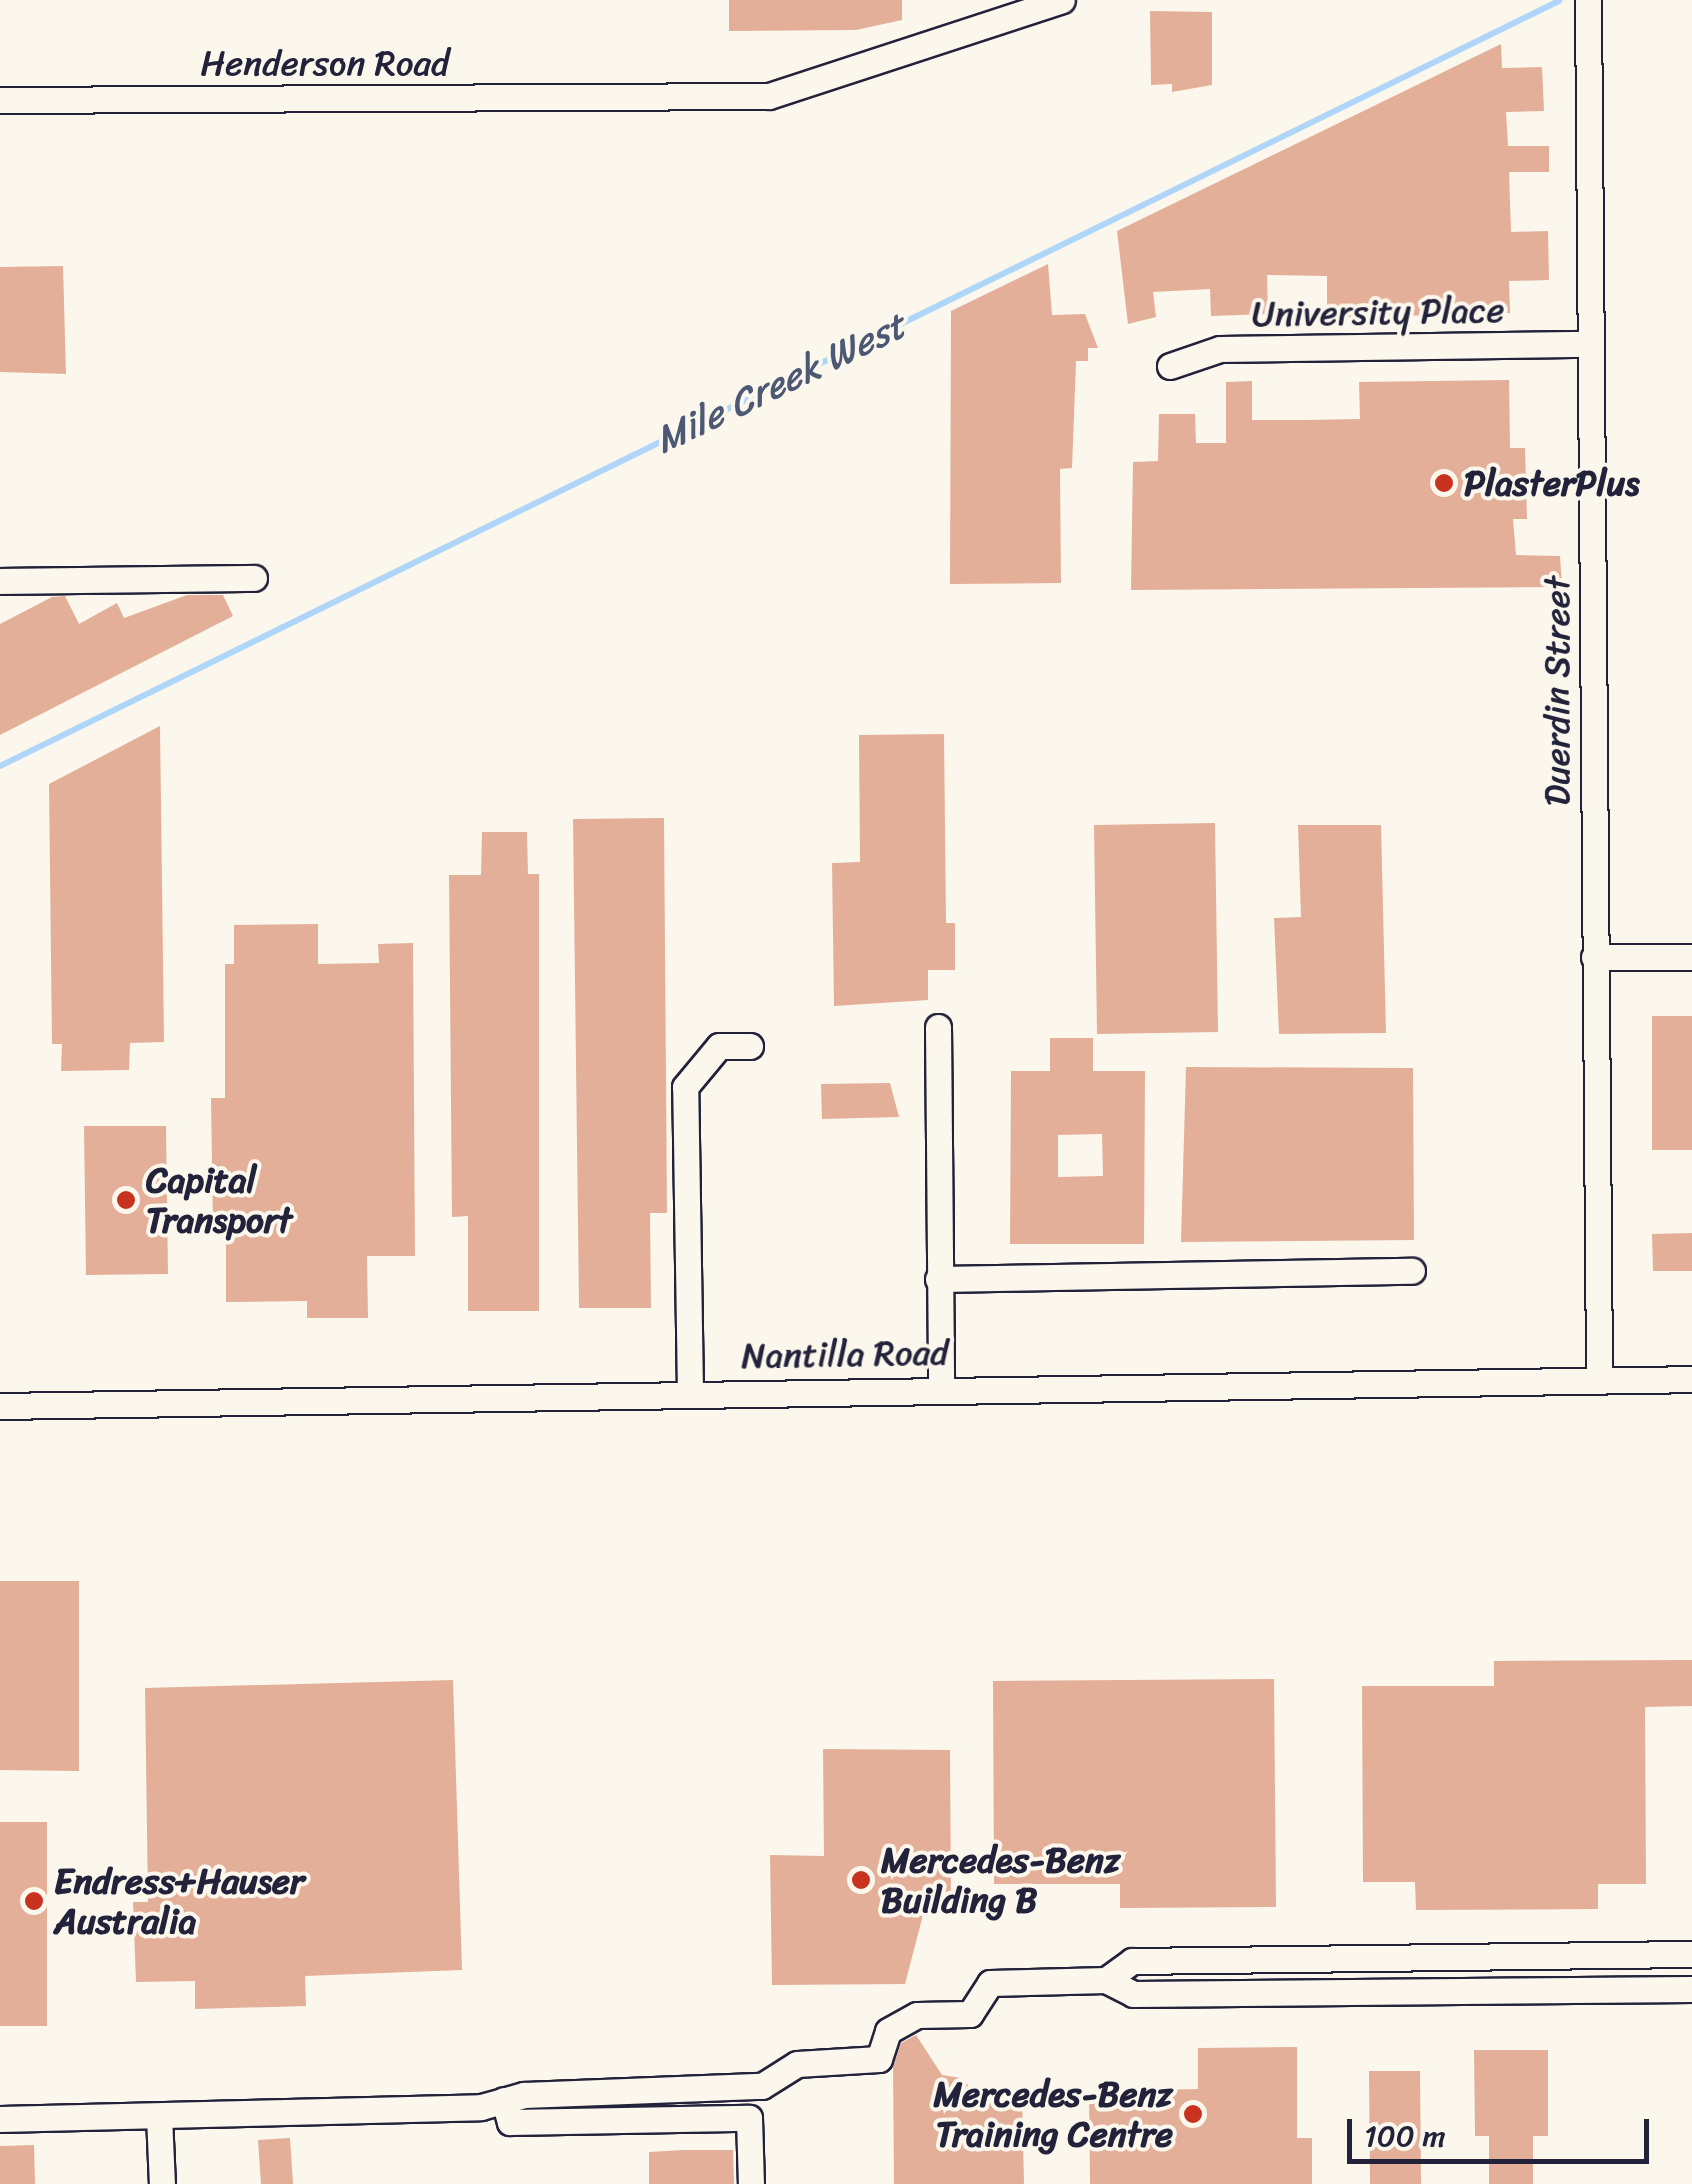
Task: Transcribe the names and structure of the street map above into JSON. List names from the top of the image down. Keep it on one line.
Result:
{"streets":{"street":["Henderson Road","University Place","Duerdin Street","Nantilla Road"]},"crossings":[["University Place","Duerdin Street"],["Duerdin Street","Nantilla Road"]],"water":["Mile Creek West"],"places":["PlasterPlus","Capital Transport","Mercedes-Benz Building B","Endress+Hauser Australia","Mercedes-Benz Training Centre"],"scale_bar":"100 m"}
